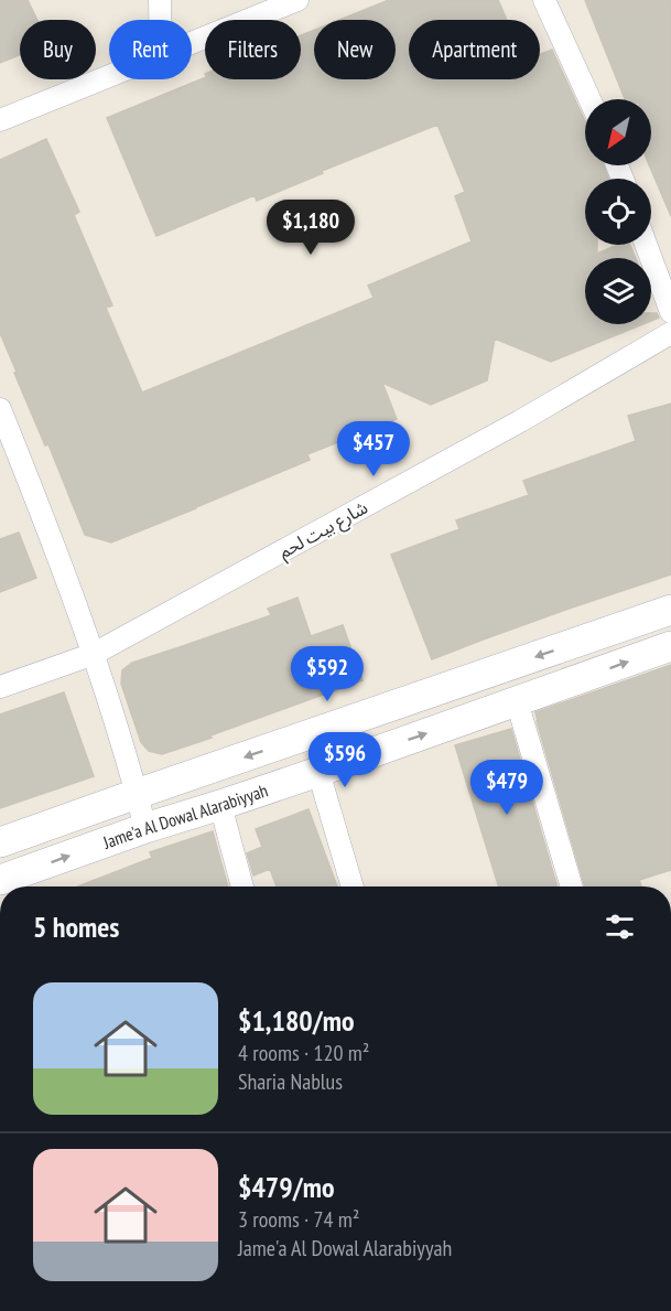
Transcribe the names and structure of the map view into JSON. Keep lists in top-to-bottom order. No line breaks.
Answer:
{"streets":{"main road":["Jame'a Al Dowal Alarabiyyah"],"street":["شارع بيت لحم"]},"north":"bottom left","page":{"chip":["Buy","Rent","Filters","New","Apartment"],"price":["$1,180","$457","$592","$596","$479"],"heading":"5 homes","list":[{"name":"$1,180/mo","note":"4 rooms · 120 m² · Sharia Nablus"},{"name":"$479/mo","note":"3 rooms · 74 m² · Jame'a Al Dowal Alarabiyyah"}]}}
